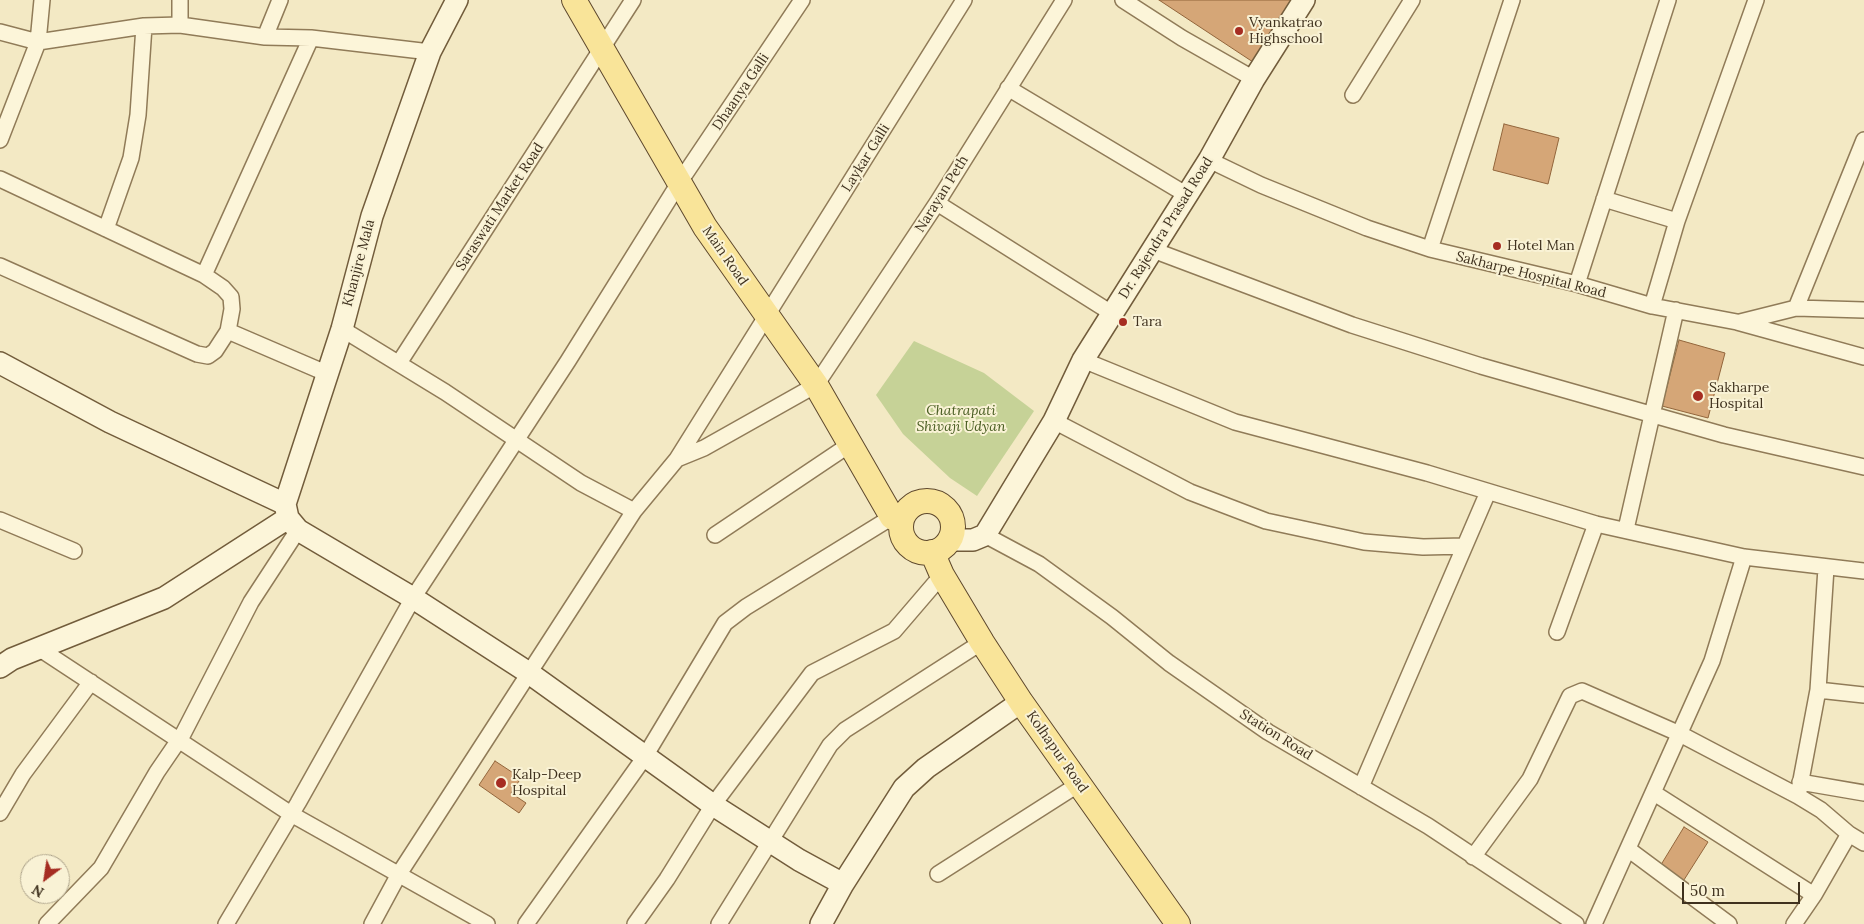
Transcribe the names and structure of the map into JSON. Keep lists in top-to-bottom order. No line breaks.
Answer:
{"streets":{"main road":["Main Road","Kolhapur Road"],"street":["Dhaanya Galli","Laykar Galli","Narayan Peth","Saraswati Market Road","Dr. Rajendra Prasad Road","Khanjire Mala","Sakharpe Hospital Road","Station Road"]},"crossings":[["Dhaanya Galli","Main Road"],["Laykar Galli","Main Road"],["Narayan Peth","Main Road"],["Saraswati Market Road","Main Road"],["Dr. Rajendra Prasad Road","Sakharpe Hospital Road"],["Dr. Rajendra Prasad Road","Station Road"],["Main Road","Kolhapur Road"]],"parks":["Chatrapati Shivaji Udyan"],"places":["Vyankatrao Highschool","Hotel Man","Tara","Sakharpe Hospital","Kalp-Deep Hospital"],"scale_bar":"50 m","north":"bottom left"}
